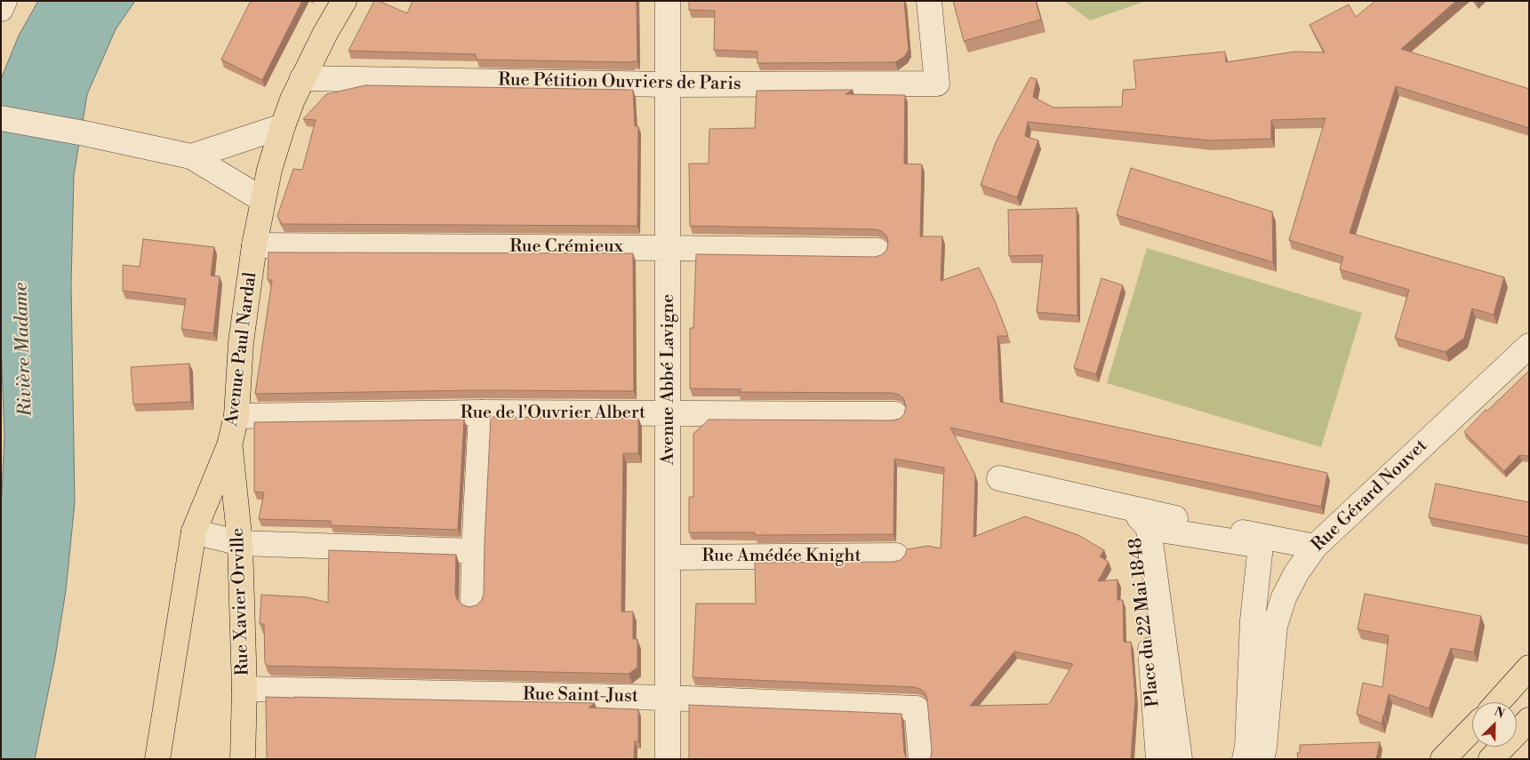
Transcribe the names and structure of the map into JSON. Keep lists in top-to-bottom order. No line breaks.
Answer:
{"streets":{"main road":["Avenue Paul Nardal","Rue Xavier Orville"],"street":["Rue Pétition Ouvriers de Paris","Rue Crémieux","Avenue Abbé Lavigne","Rue de l'Ouvrier Albert","Rue Gérard Nouvet","Rue Amédée Knight","Place du 22 Mai 1848","Rue Saint-Just"]},"crossings":[["Rue Pétition Ouvriers de Paris","Avenue Paul Nardal"],["Rue Pétition Ouvriers de Paris","Avenue Abbé Lavigne"],["Rue Crémieux","Avenue Paul Nardal"],["Rue Crémieux","Avenue Abbé Lavigne"],["Avenue Paul Nardal","Rue de l'Ouvrier Albert"],["Avenue Paul Nardal","Rue Xavier Orville"],["Avenue Abbé Lavigne","Rue de l'Ouvrier Albert"],["Avenue Abbé Lavigne","Rue Amédée Knight"],["Avenue Abbé Lavigne","Rue Saint-Just"],["Rue Gérard Nouvet","Place du 22 Mai 1848"],["Rue Xavier Orville","Rue Saint-Just"]],"water":["Rivière Madame"],"north":"top right"}
